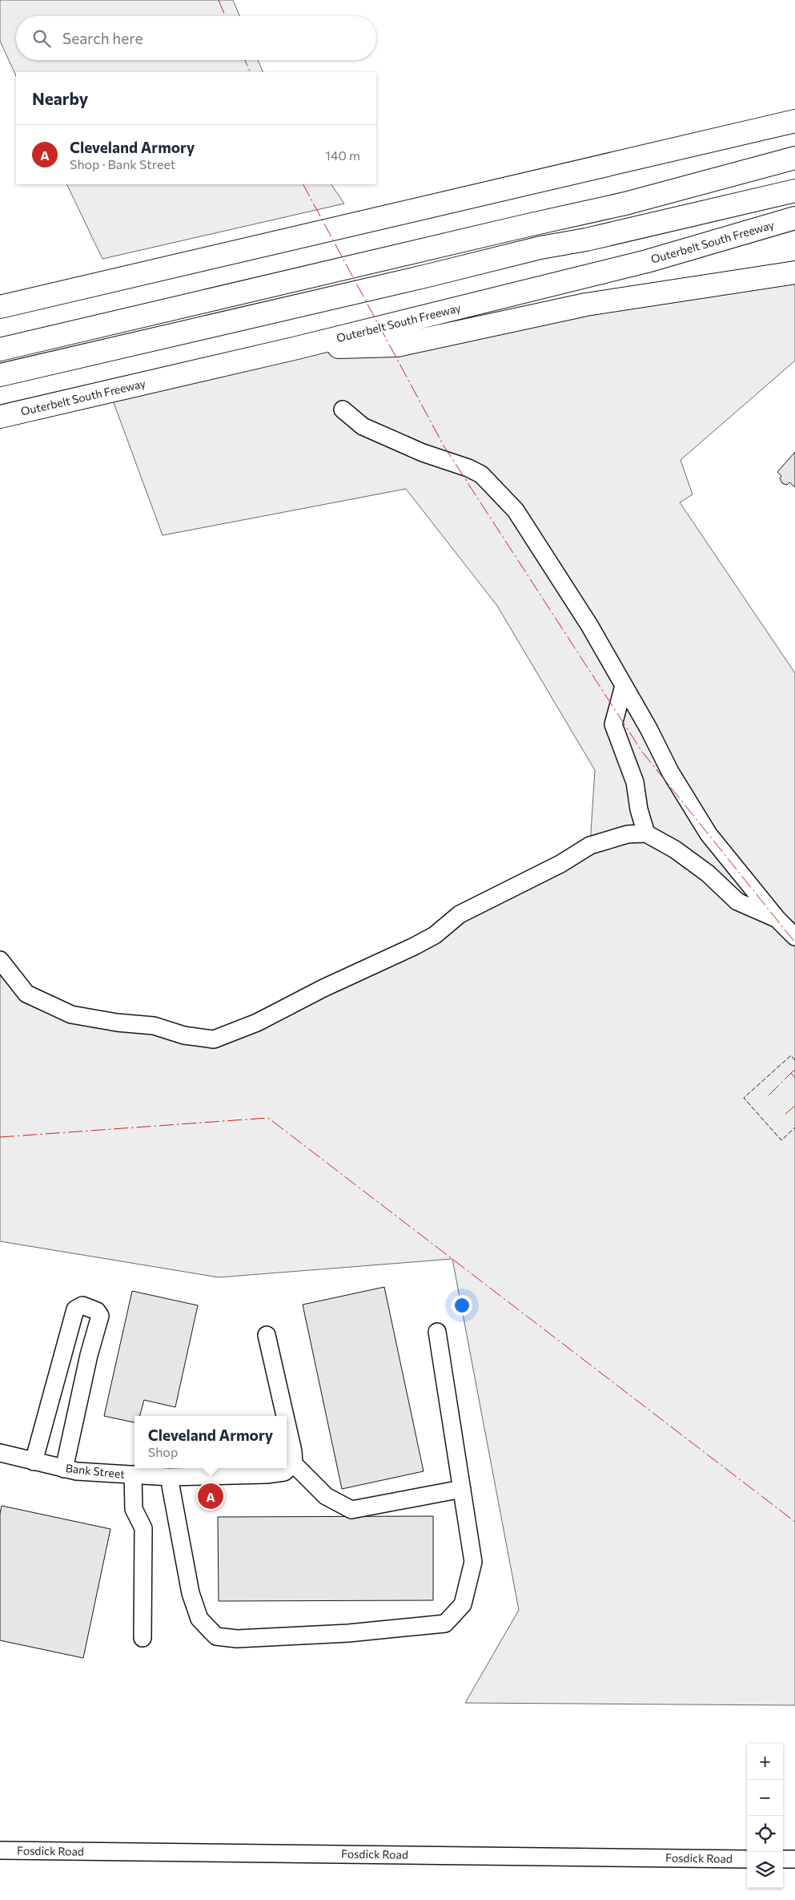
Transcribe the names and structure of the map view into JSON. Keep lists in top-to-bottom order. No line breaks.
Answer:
{"streets":{"highway":["Outerbelt South Freeway"],"street":["Bank Street","Fosdick Road"]},"page":{"search":"Search here","heading":"Nearby","list":[{"mark":"A","name":"Cleveland Armory","note":"Shop · Bank Street","value":"140 m"}],"popup":["Cleveland Armory","Shop"],"pins":"A","map_buttons":["+","−"]}}
